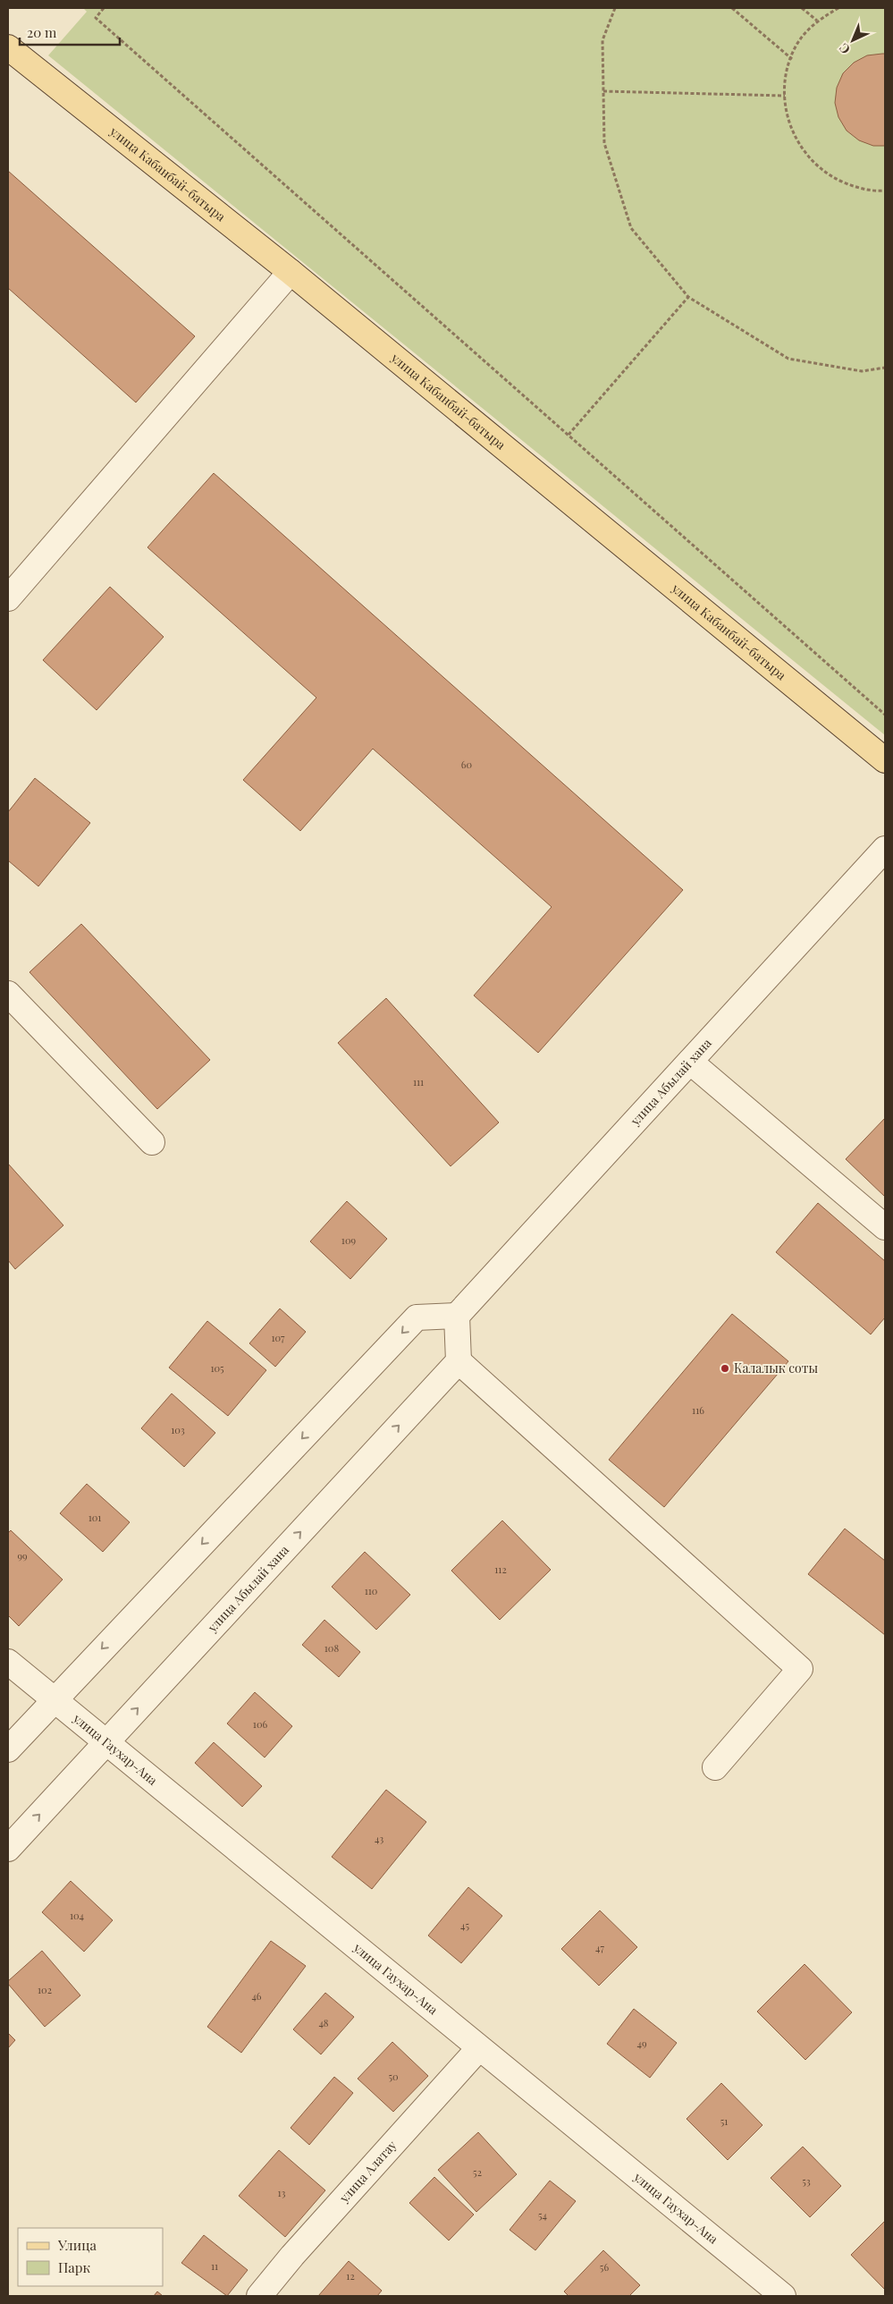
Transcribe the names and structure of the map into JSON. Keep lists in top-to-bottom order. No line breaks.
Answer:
{"streets":{"main road":["улица Кабанбай-батыра"],"street":["улица Абылай хана","улица Гаухар-Ана","улица Алатау"]},"crossings":[["улица Абылай хана","улица Гаухар-Ана"],["улица Гаухар-Ана","улица Алатау"]],"places":["Калалык соты"],"house_numbers":["60","111","109","107","105","116","103","101","99","112","110","108","106","43","104","45","47","102","46","48","49","50","51","52","53","13","54","11","56","12"],"legend":["Улица","Парк"],"scale_bar":"20 m","north":"bottom left"}
